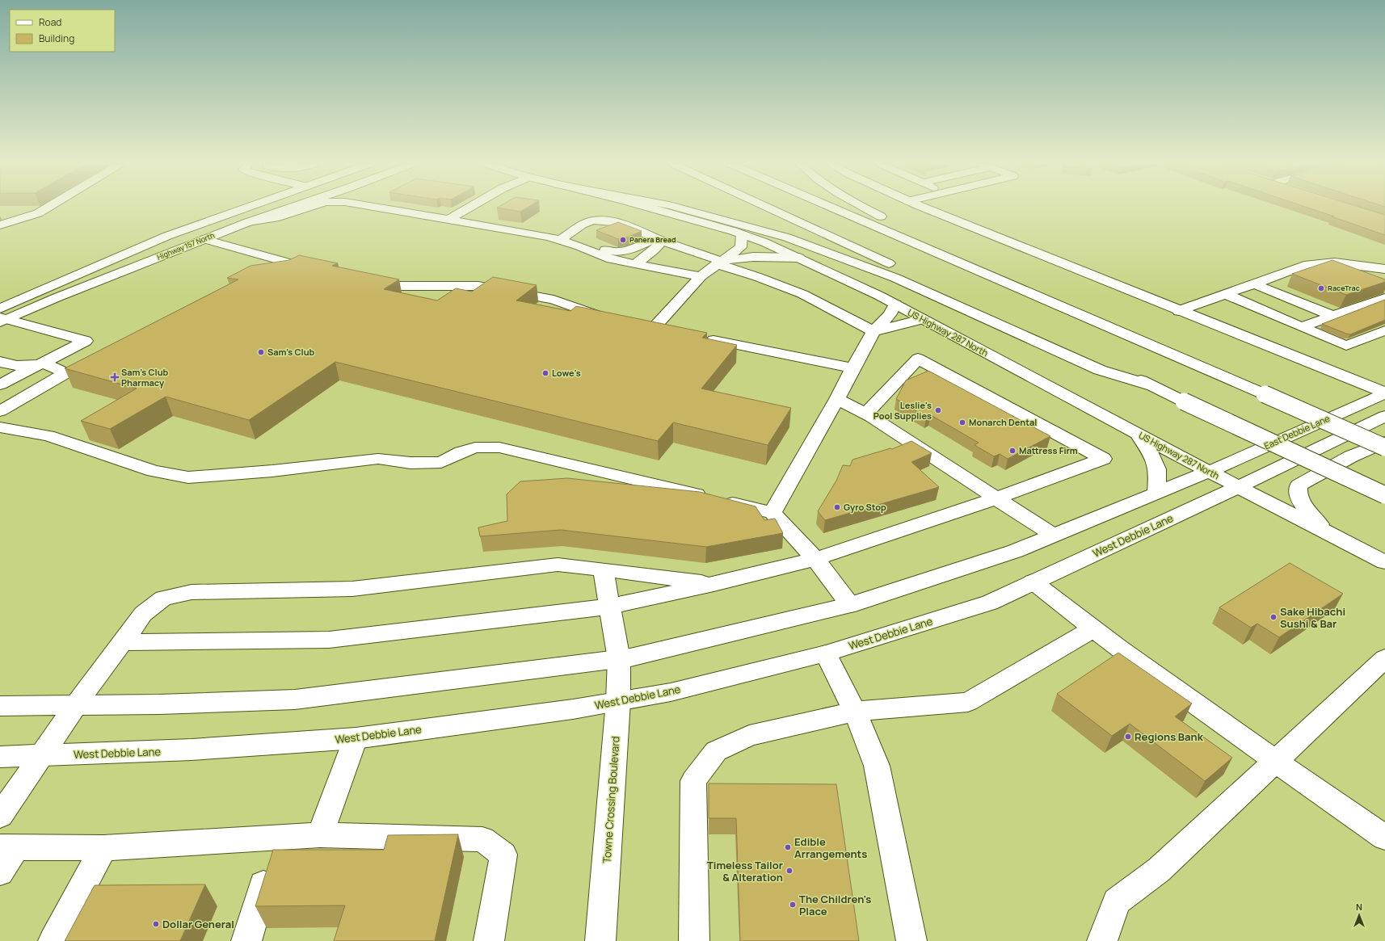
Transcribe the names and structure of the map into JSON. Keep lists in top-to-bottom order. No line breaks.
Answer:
{"streets":{"main road":["Highway 157 North","US Highway 287 North","East Debbie Lane","West Debbie Lane","Towne Crossing Boulevard"]},"crossings":[["US Highway 287 North","East Debbie Lane"],["US Highway 287 North","West Debbie Lane"],["West Debbie Lane","Towne Crossing Boulevard"]],"places":{"other":["Panera Bread","RaceTrac","Sam's Club","Lowe's","Leslie's Pool Supplies","Monarch Dental","Mattress Firm","Gyro Stop","Sake Hibachi Sushi & Bar","Regions Bank","Edible Arrangements","Timeless Tailor & Alteration","The Children's Place","Dollar General"],"health":["Sam's Club Pharmacy"]},"legend":["Road","Building"],"north":"top"}
